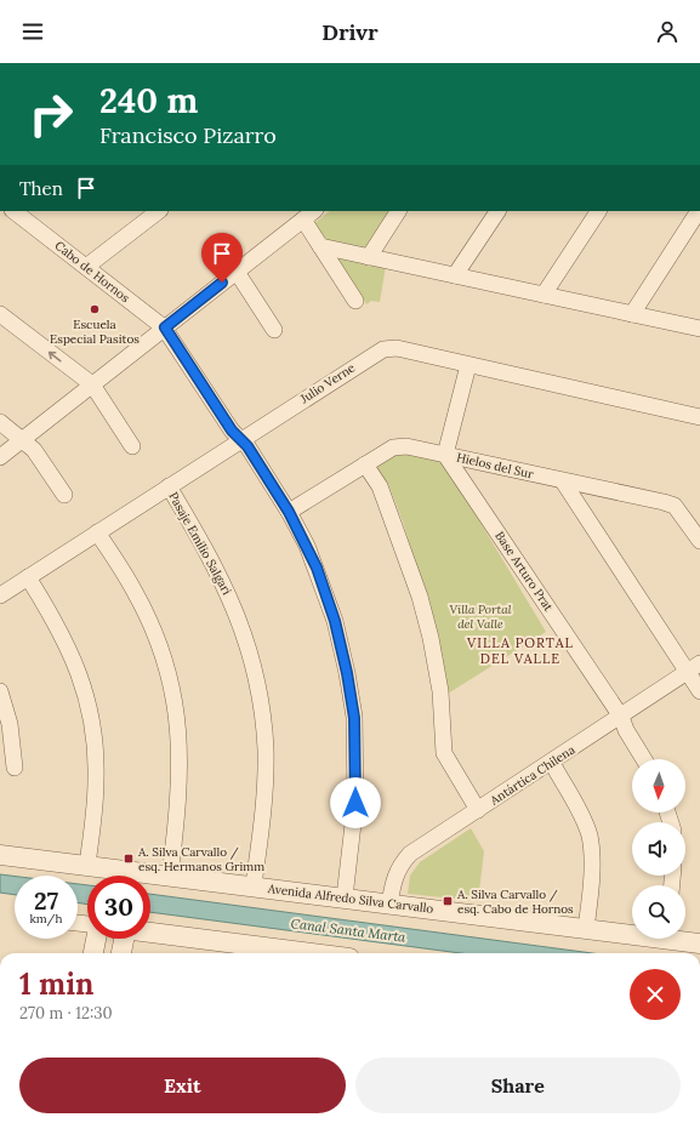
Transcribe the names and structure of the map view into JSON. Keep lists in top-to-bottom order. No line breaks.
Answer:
{"streets":{"street":["Cabo de Hornos","Julio Verne","Hielos del Sur","Pasaje Emilio Salgari","Base Arturo Prat","Antártica Chilena","Avenida Alfredo Silva Carvallo"]},"crossings":[["Cabo de Hornos","Julio Verne"],["Cabo de Hornos","Hielos del Sur"],["Cabo de Hornos","Avenida Alfredo Silva Carvallo"],["Julio Verne","Pasaje Emilio Salgari"],["Hielos del Sur","Base Arturo Prat"],["Pasaje Emilio Salgari","Avenida Alfredo Silva Carvallo"],["Base Arturo Prat","Antártica Chilena"],["Antártica Chilena","Avenida Alfredo Silva Carvallo"]],"districts":["VILLA PORTAL DEL VALLE"],"water":["Canal Santa Marta"],"parks":["Villa Portal del Valle"],"places":{"other":["Escuela Especial Pasitos"],"transit":["A. Silva Carvallo / esq. Hermanos Grimm","A. Silva Carvallo / esq. Cabo de Hornos"]},"north":"bottom","page":{"header":"Drivr","turn":["240 m","Francisco Pizarro"],"then":"Then","speed":"27 km/h","limit":"30","heading":["1 min","270 m · 12:30"],"buttons":["Exit","Share"]}}
